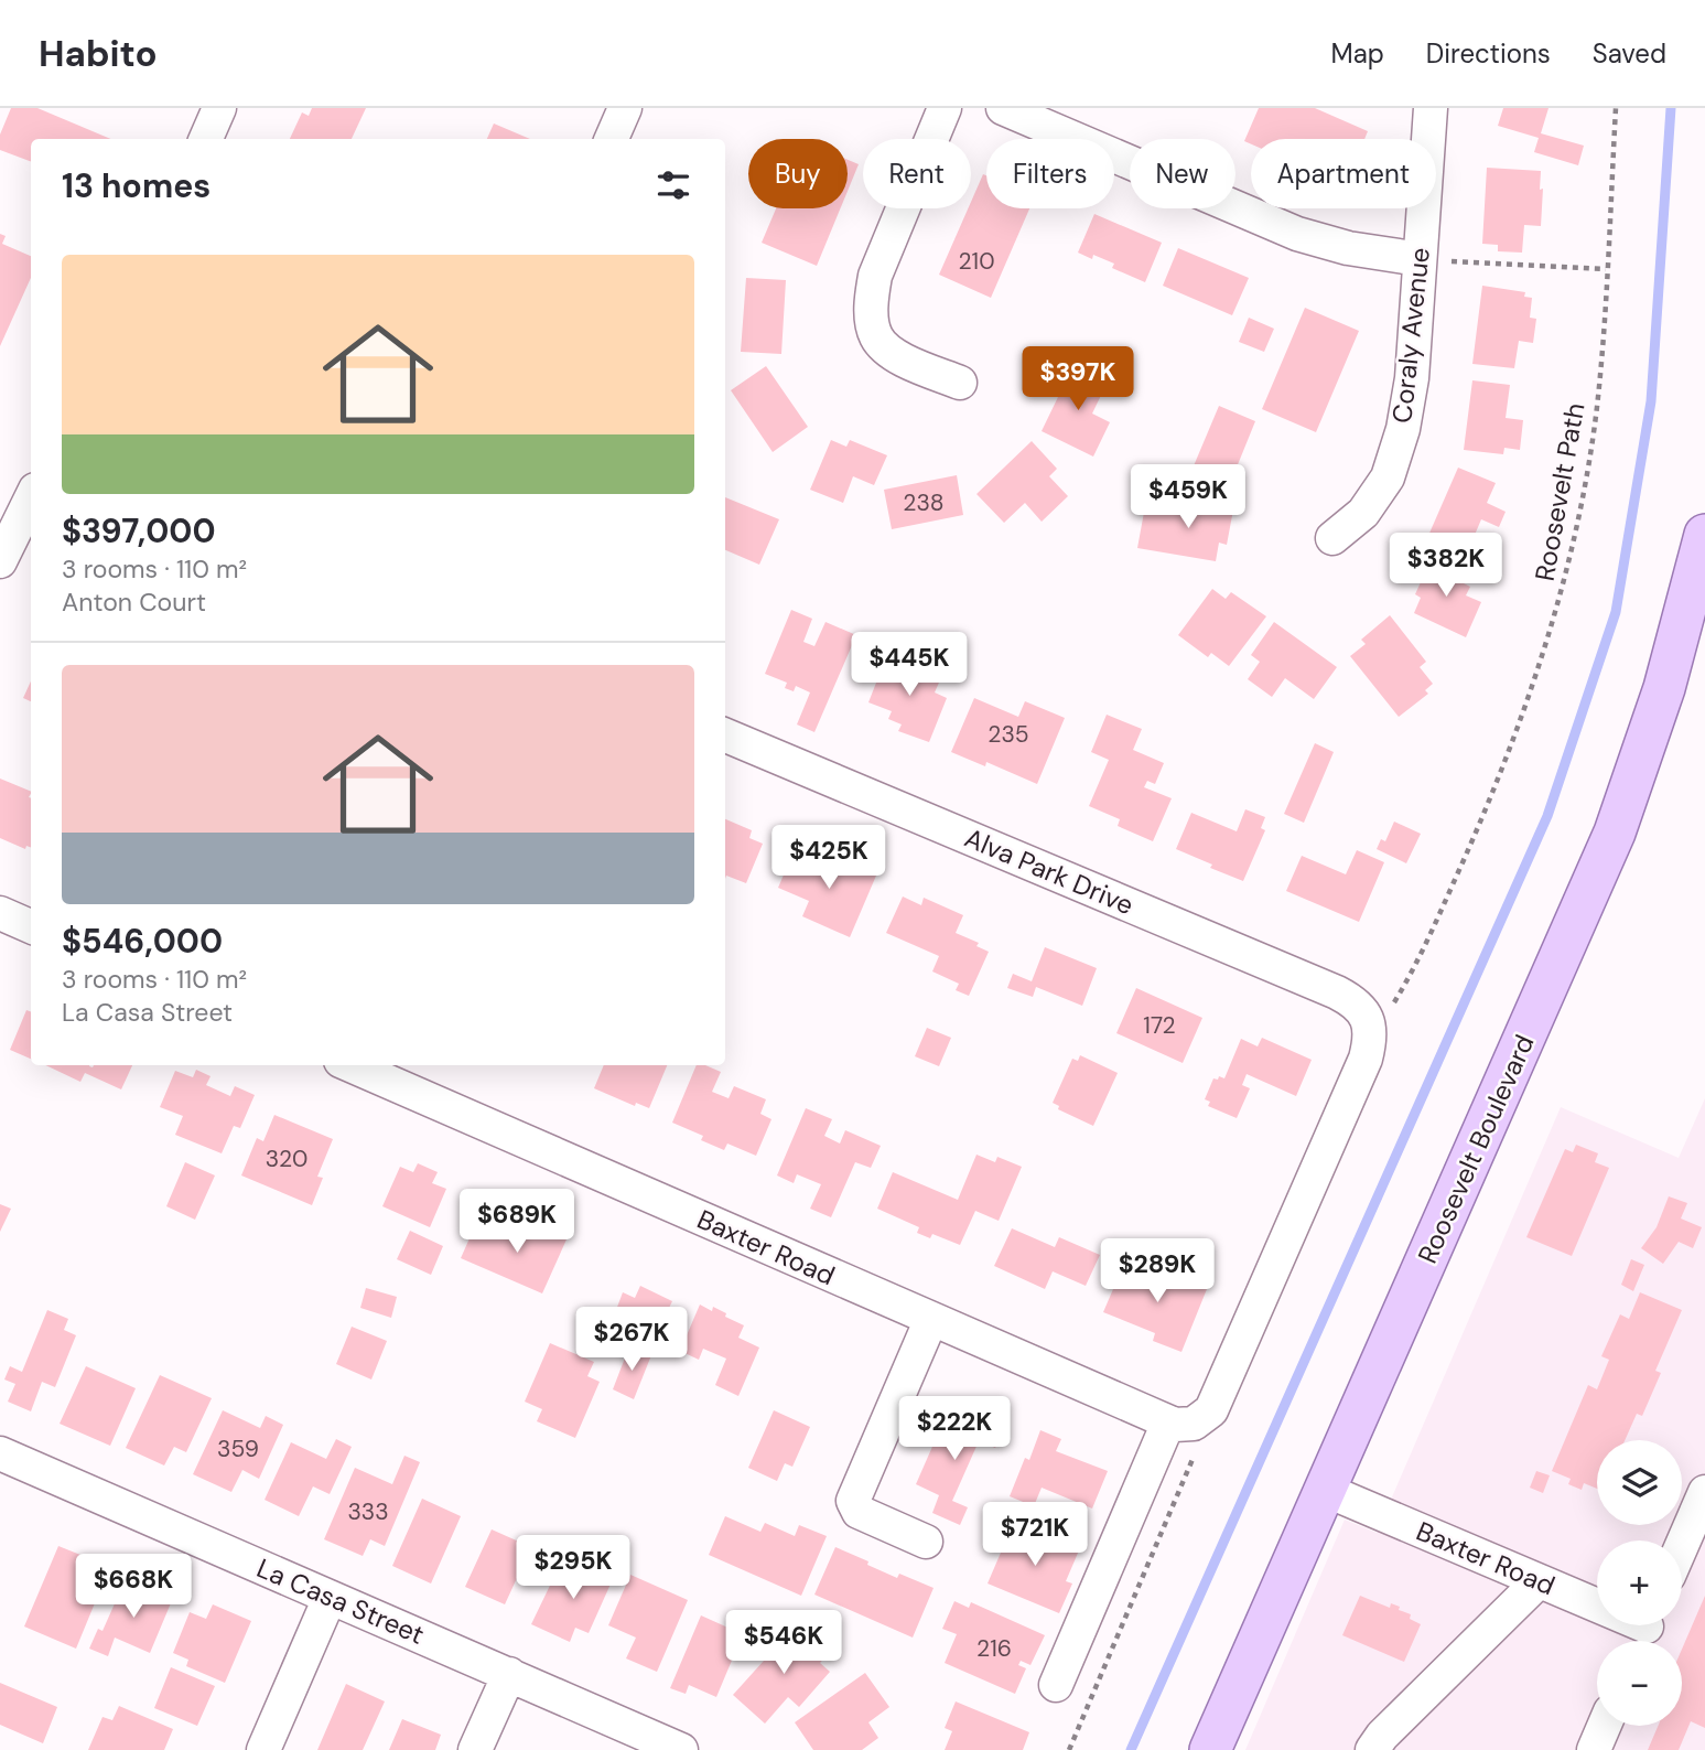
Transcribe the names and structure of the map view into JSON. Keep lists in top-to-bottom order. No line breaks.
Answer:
{"streets":{"main road":["Roosevelt Boulevard"],"street":["Coraly Avenue","Alva Park Drive","Baxter Road","La Casa Street"],"path":["Roosevelt Path"]},"crossings":[["Roosevelt Path","Alva Park Drive"],["Roosevelt Boulevard","Baxter Road"]],"house_numbers":["210","238","235","172","320","359","333","216"],"page":{"header":"Habito","nav":["Map","Directions","Saved"],"chip":["Buy","Rent","Filters","New","Apartment"],"heading":"13 homes","list":[{"name":"$397,000","note":"3 rooms · 110 m² · Anton Court"},{"name":"$546,000","note":"3 rooms · 110 m² · La Casa Street"}],"price":["$397K","$459K","$382K","$445K","$425K","$689K","$289K","$267K","$222K","$721K","$295K","$668K","$546K"],"map_buttons":["+","−"]}}
